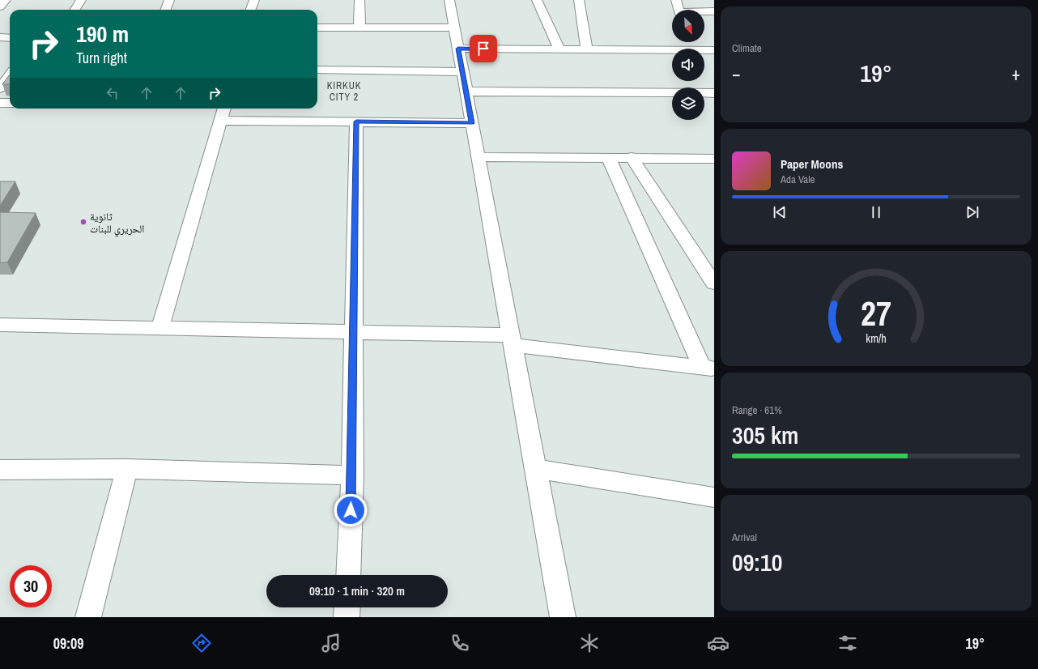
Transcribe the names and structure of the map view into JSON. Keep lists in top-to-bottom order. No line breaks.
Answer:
{"districts":["KIRKUK CITY 2"],"places":["ثانوية الحريري للبنات"],"north":"bottom right","page":{"tile":["Climate",["Range · 61%","305 km"],["Arrival","09:10"]],"turn":["190 m","Turn right"],"heat":["−","19°","+"],"song":["Paper Moons","Ada Vale"],"limit":"30","trip":"09:10 · 1 min · 320 m","tabs":["09:09","19°"],"gauge":["27","km/h"]}}
